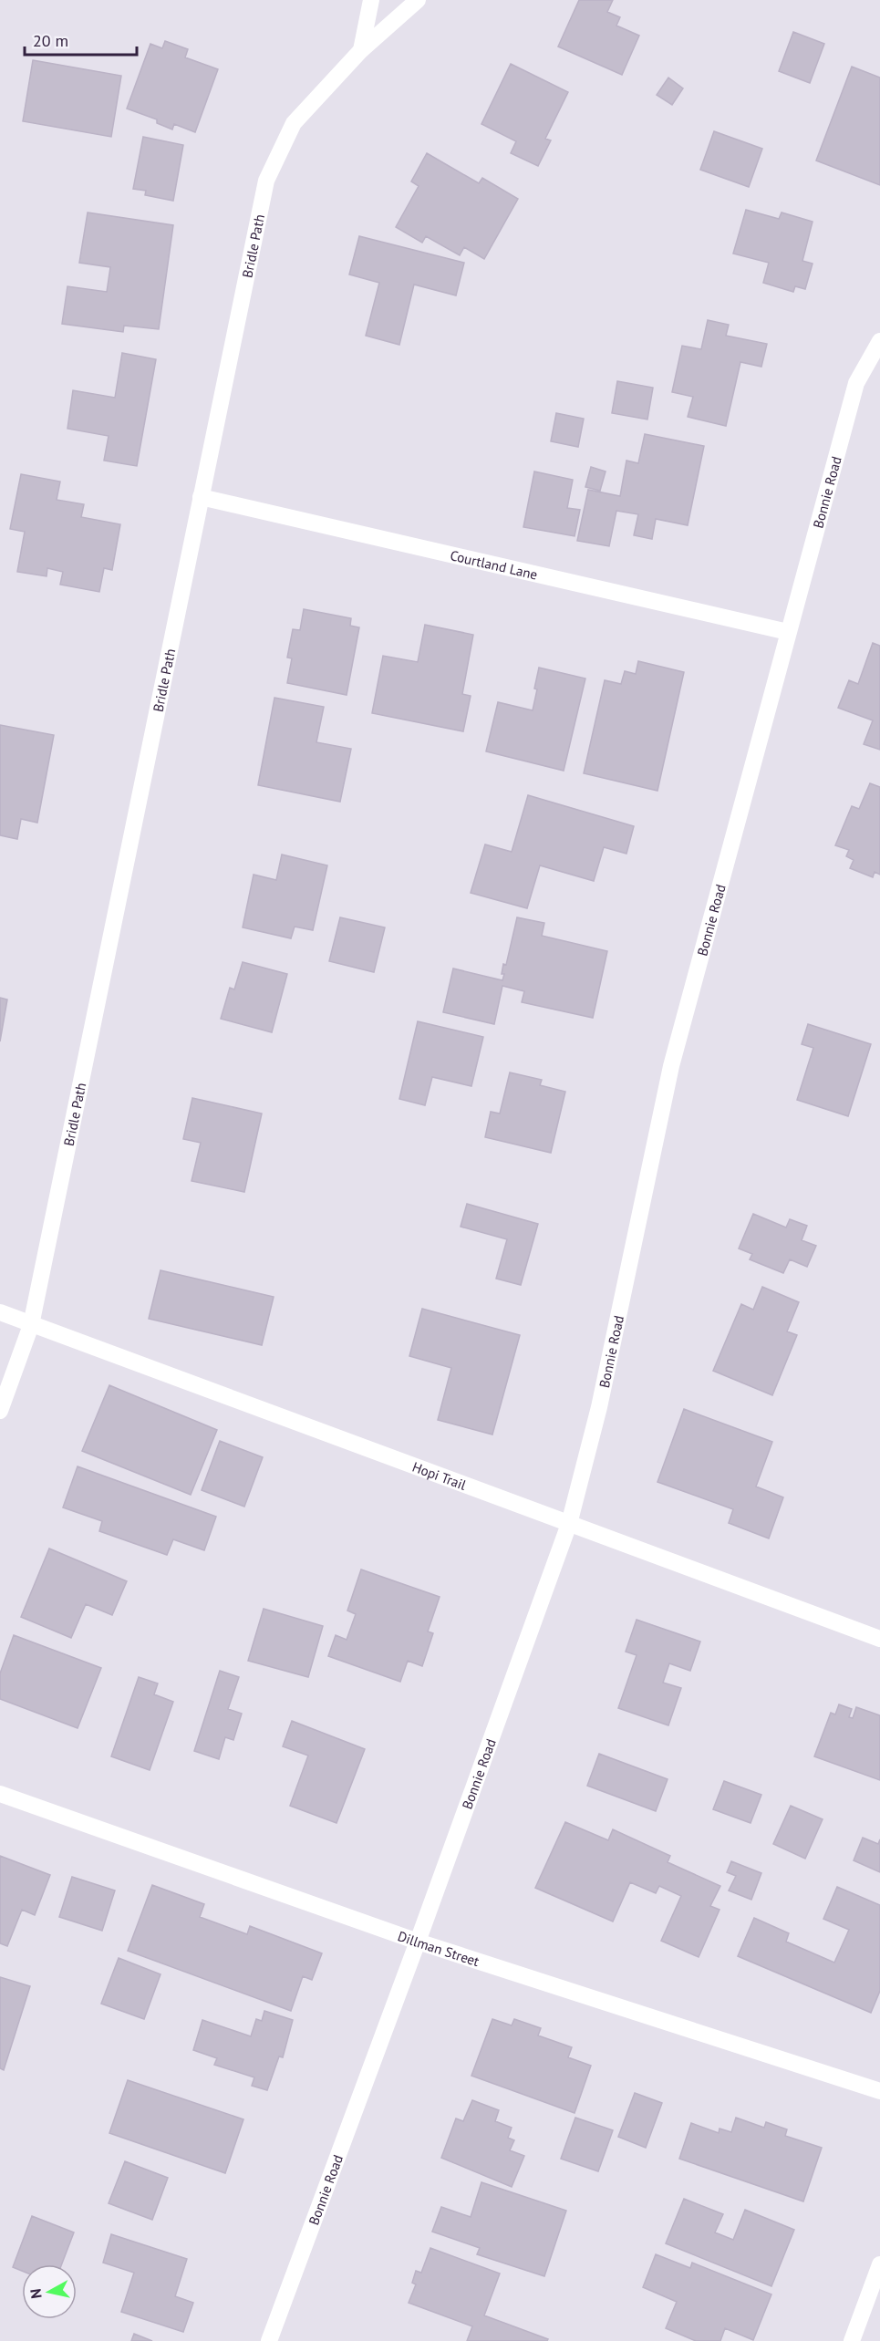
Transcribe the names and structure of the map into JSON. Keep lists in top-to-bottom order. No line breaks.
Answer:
{"streets":{"street":["Bridle Path","Bonnie Road","Courtland Lane","Hopi Trail","Dillman Street"]},"crossings":[["Bridle Path","Courtland Lane"],["Bridle Path","Hopi Trail"],["Bonnie Road","Courtland Lane"],["Bonnie Road","Hopi Trail"],["Bonnie Road","Dillman Street"]],"scale_bar":"20 m","north":"left"}
